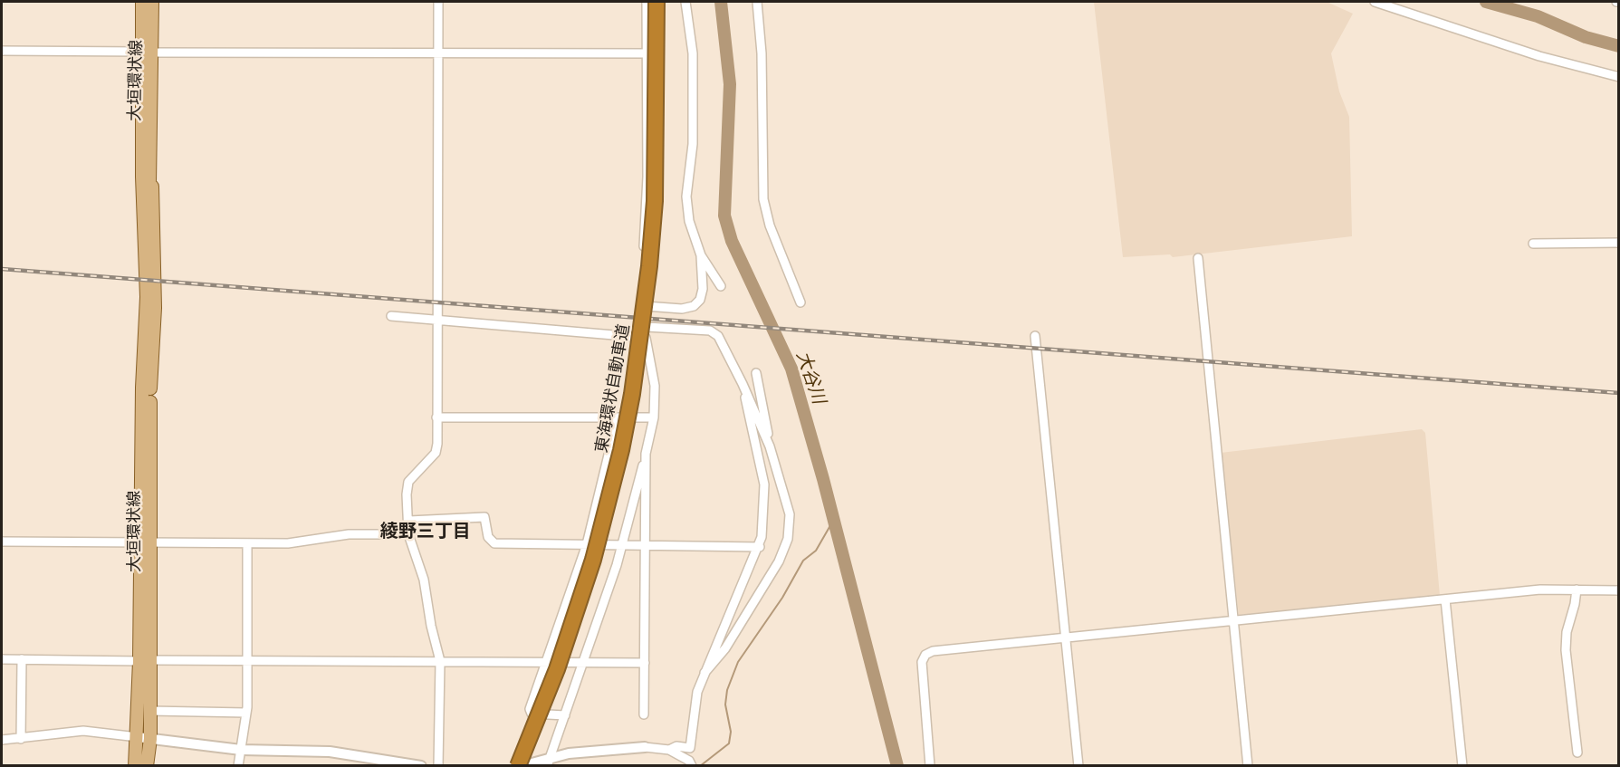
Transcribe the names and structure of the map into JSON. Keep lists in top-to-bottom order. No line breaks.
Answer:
{"streets":{"highway":["東海環状自動車道"],"main road":["大垣環状線"]},"districts":["綾野三丁目"],"water":["大谷川"]}
